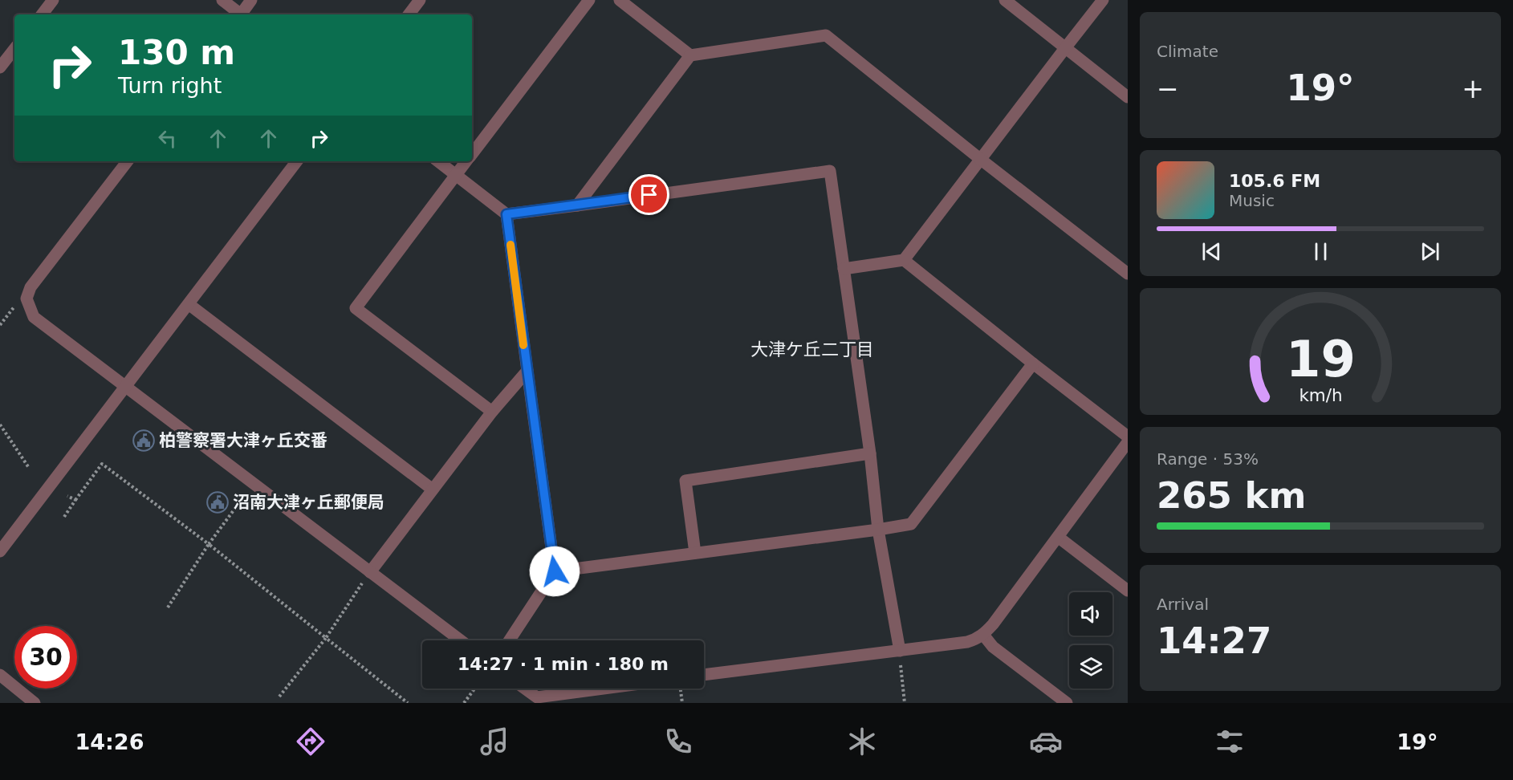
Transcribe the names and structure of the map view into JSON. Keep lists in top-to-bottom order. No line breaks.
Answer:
{"districts":["大津ケ丘二丁目"],"places":{"public building":["柏警察署大津ヶ丘交番","沼南大津ヶ丘郵便局"]},"page":{"tile":["Climate",["Range · 53%","265 km"],["Arrival","14:27"]],"turn":["130 m","Turn right"],"heat":["−","19°","+"],"song":["105.6 FM","Music"],"limit":"30","trip":"14:27 · 1 min · 180 m","tabs":["14:26","19°"],"gauge":["19","km/h"]}}
